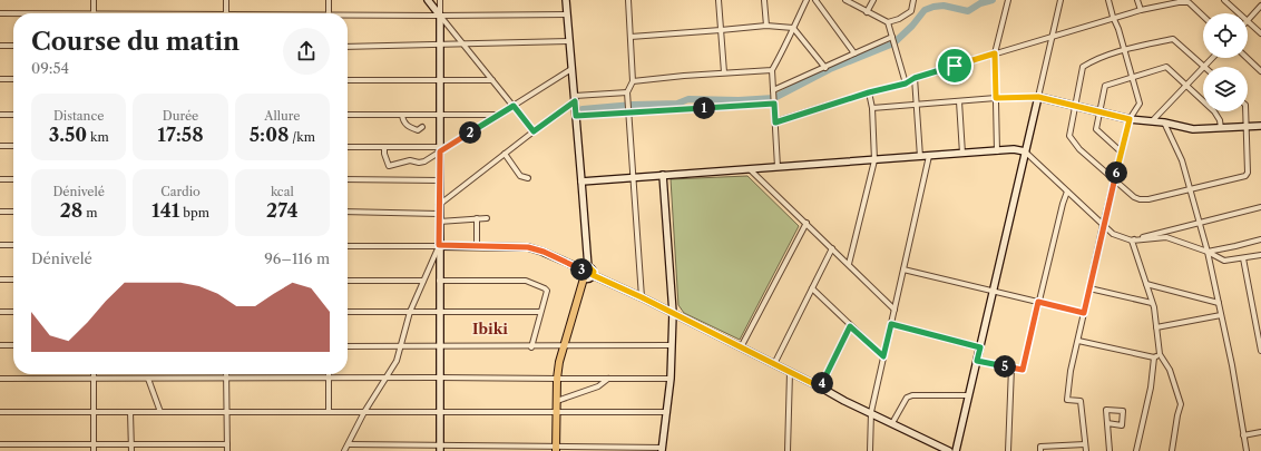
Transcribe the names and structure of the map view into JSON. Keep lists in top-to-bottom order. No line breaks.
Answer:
{"districts":["Ibiki"],"page":{"heading":["Course du matin","09:54"],"stats":[["Distance","3.50 km"],["Durée","17:58"],["Allure","5:08 /km"],["Dénivelé","28 m"],["Cardio","141 bpm"],["kcal","274"]],"pins":["1","2","6","3","5","4"],"chart":["Dénivelé","96–116 m"]}}
